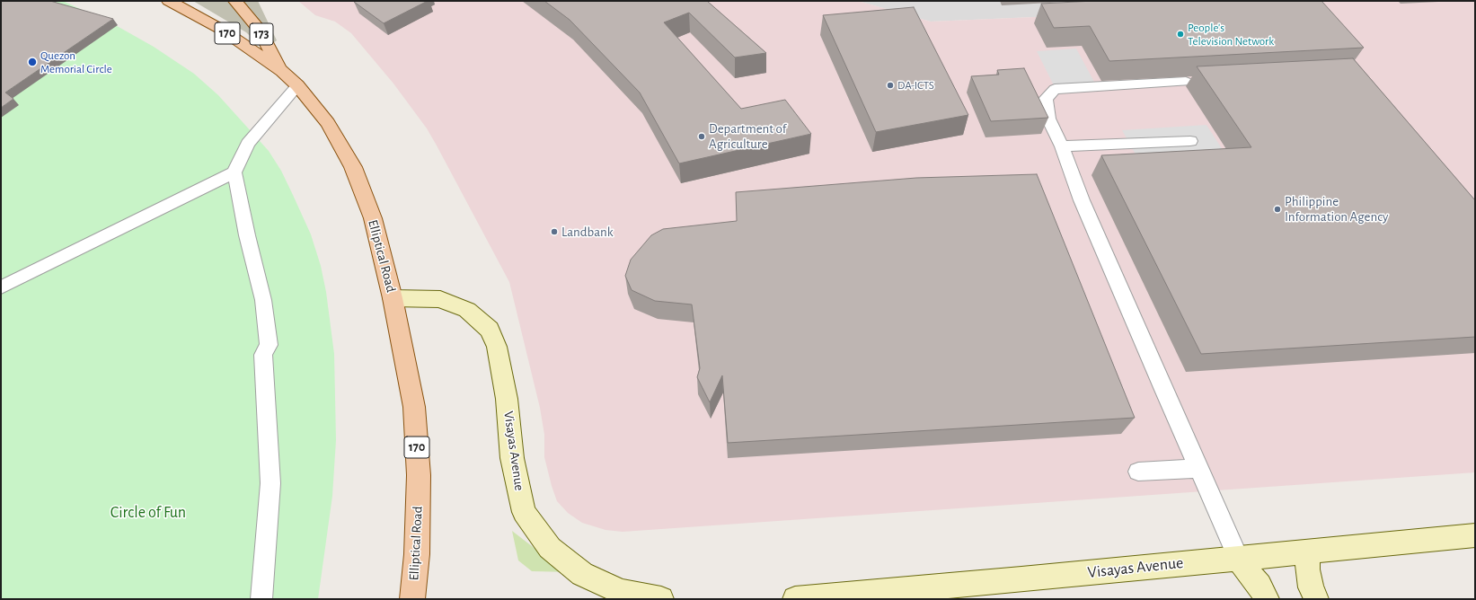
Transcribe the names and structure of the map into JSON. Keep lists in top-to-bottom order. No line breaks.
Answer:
{"streets":{"main road":["170","173","Elliptical Road","Visayas Avenue"]},"crossings":[["173","Elliptical Road"],["Elliptical Road","Visayas Avenue"]],"parks":["Circle of Fun"],"places":["People's Television Network","Quezon Memorial Circle","DA-ICTS","Department of Agriculture","Philippine Information Agency","Landbank"]}
